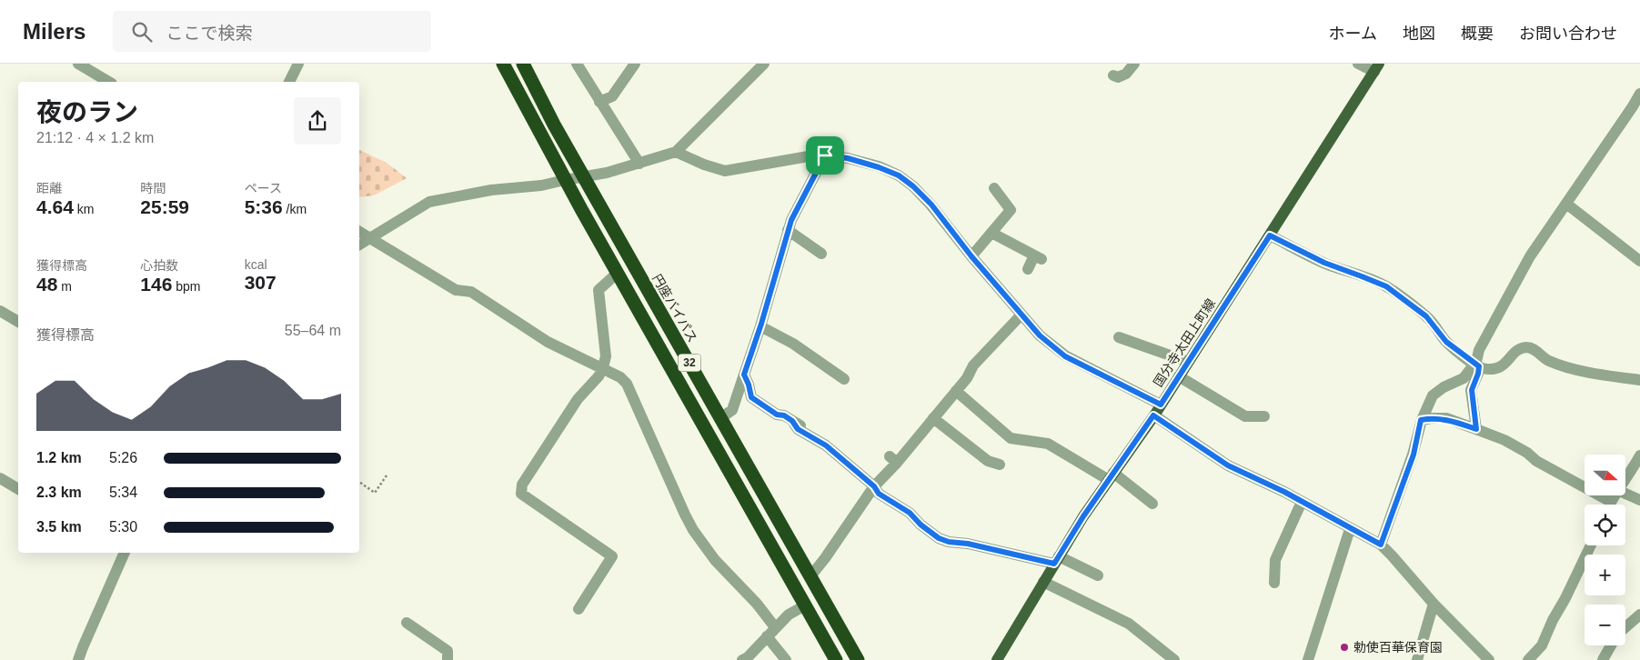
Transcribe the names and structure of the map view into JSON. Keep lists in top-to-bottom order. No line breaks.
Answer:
{"streets":{"highway":["円座バイパス","32"],"main road":["国分寺太田上町線"]},"places":["勅使百華保育園"],"north":"right","page":{"header":"Milers","search":"ここで検索","nav":["ホーム","地図","概要","お問い合わせ"],"heading":["夜のラン","21:12 · 4 × 1.2 km"],"stats":[["距離","4.64 km"],["時間","25:59"],["ペース","5:36 /km"],["獲得標高","48 m"],["心拍数","146 bpm"],["kcal","307"]],"chart":["獲得標高","55–64 m"],"list":[{"name":"1.2 km","note":"5:26"},{"name":"2.3 km","note":"5:34"},{"name":"3.5 km","note":"5:30"}],"map_buttons":["+","−"]}}
